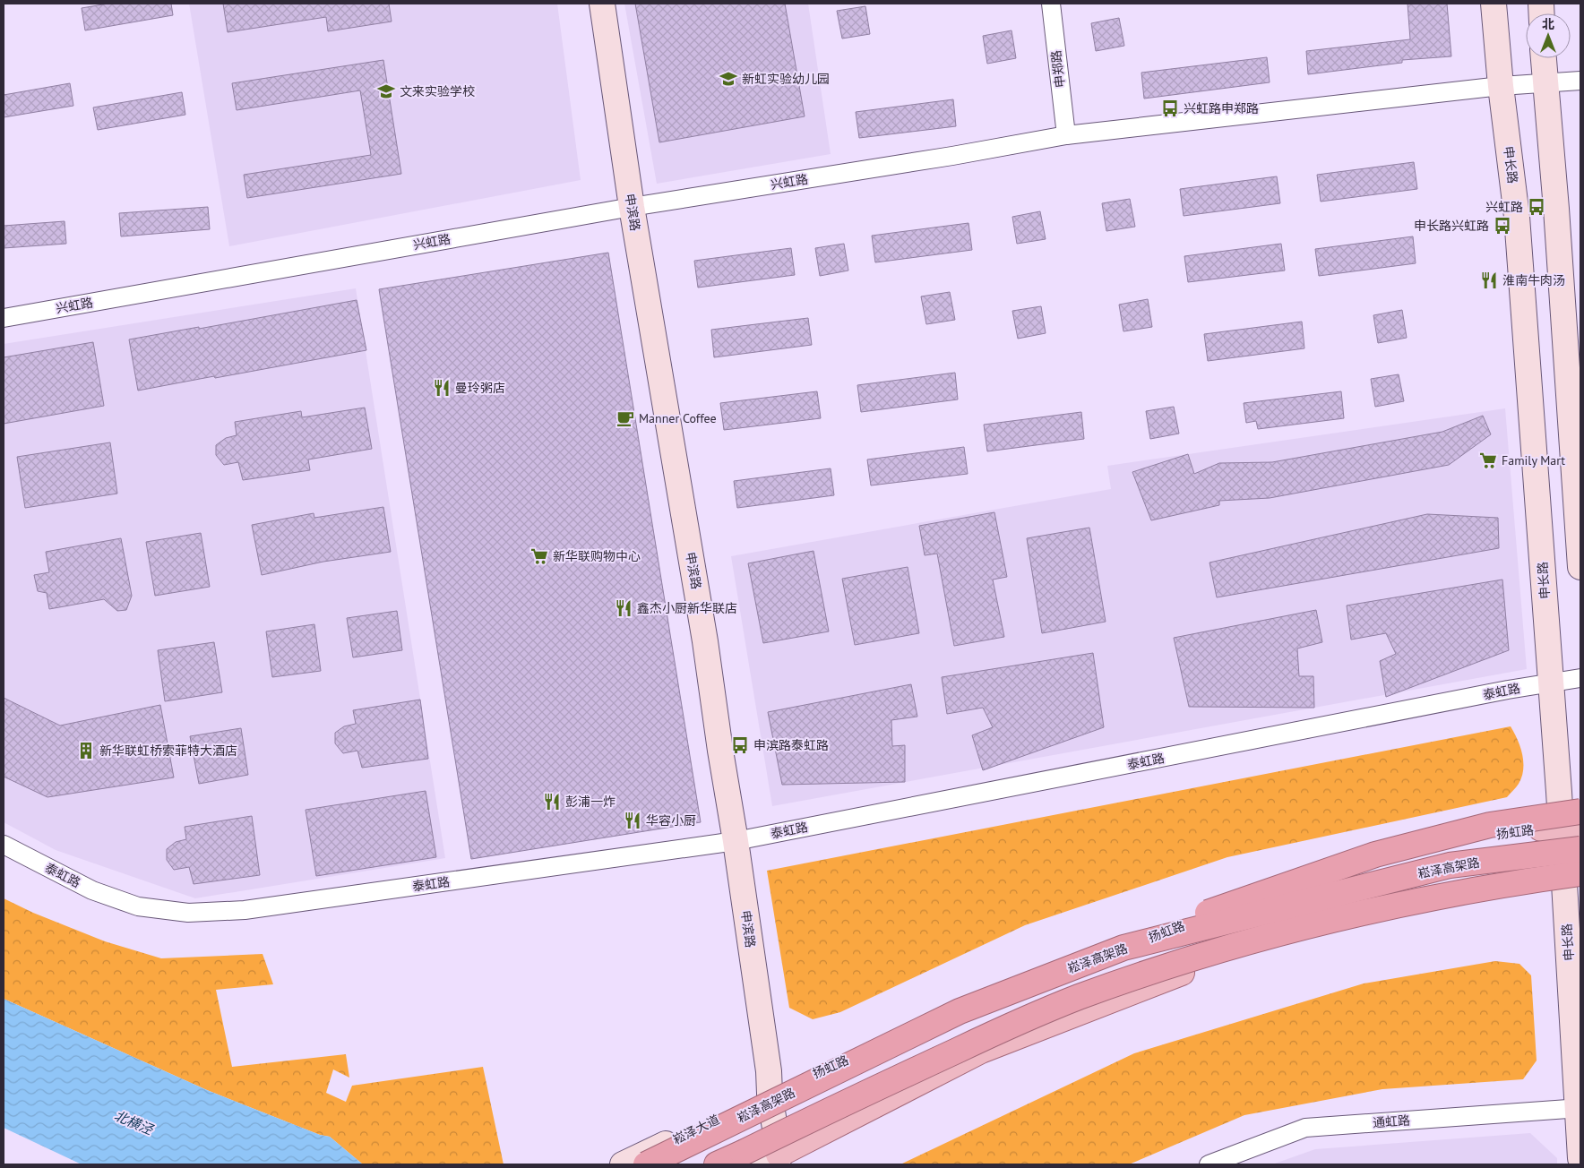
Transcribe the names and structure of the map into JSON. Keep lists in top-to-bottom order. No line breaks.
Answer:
{"streets":{"highway":["崧泽高架路"],"main road":["申长路","申滨路","扬虹路","崧泽大道"],"street":["申郑路","兴虹路","泰虹路","通虹路"]},"crossings":[["申郑路","兴虹路"],["申长路","兴虹路"],["申长路","泰虹路"],["申长路","扬虹路"],["申长路","崧泽高架路"],["申长路","通虹路"],["兴虹路","申滨路"],["申滨路","泰虹路"],["申滨路","扬虹路"],["申滨路","崧泽大道"],["扬虹路","崧泽大道"]],"water":["北横泾"],"places":{"school or university":["新虹实验幼儿园","文来实验学校"],"bus stop":["兴虹路申郑路","兴虹路","申长路兴虹路","申滨路泰虹路"],"restaurant":["淮南牛肉汤","曼玲粥店","鑫杰小厨新华联店","彭浦一炸","华容小厨"],"cafe":["Manner Coffee"],"supermarket":["Family Mart","新华联购物中心"],"building":["新华联虹桥索菲特大酒店"]},"north":"top"}
